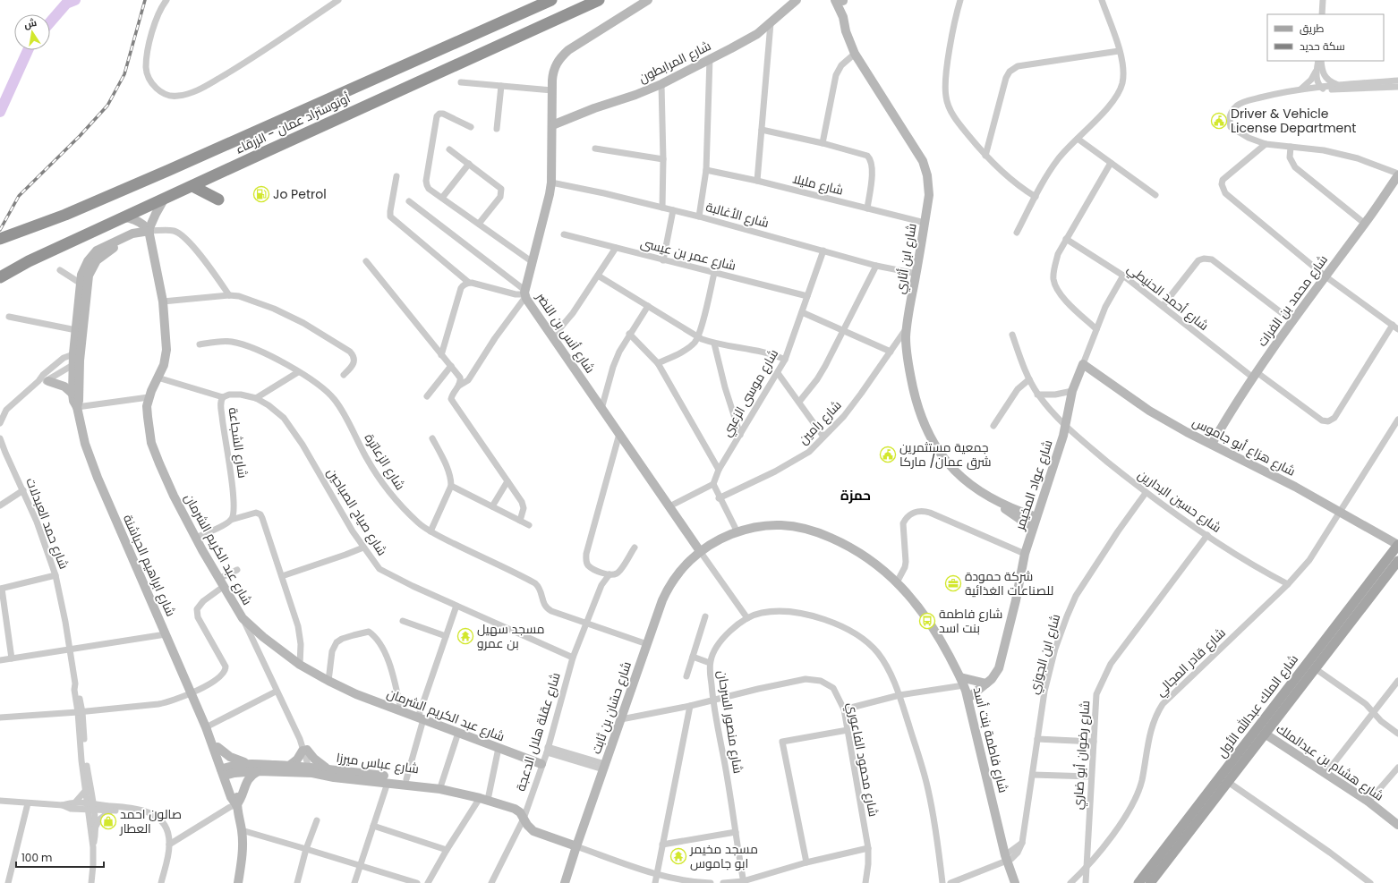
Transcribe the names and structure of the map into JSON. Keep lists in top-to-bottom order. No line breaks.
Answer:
{"streets":{"highway":["أوتوستراد عمان - الزرقاء"],"main road":["شارع الملك عبدالله الأول"],"street":["شارع المرابطون","شارع مليلا","شارع الأغالبة","شارع عمر بن عيسى","شارع ابن أثاري","شارع أحمد الحنيطي","شارع محمد بن الفرات","شارع أنس بن النضر","شارع موسى الزعبي","شارع رامين","شارع الشجاعة","شارع هزاع أبو جاموس","شارع الزعاترة","شارع عواد المخيمر","شارع حسين البدارين","شارع صياح الصباحين","شارع حمد العبدلات","شارع عبد الكريم الشرمان","شارع ابراهيم الحباشنة","شارع ابن الجوزي","شارع قادر المجالي","شارع حسّان بن ثابت","شارع منصور السرحان","شارع عقلة هلال الدعجة","شارع فاطمة بنت أسد","شارع رضوان أبو ضاري","شارع محمود الفاعوري","شارع هشام بن عبدالملك","شارع عباس ميرزا"]},"crossings":[["شارع المرابطون","شارع أنس بن النضر"],["شارع مليلا","شارع ابن أثاري"],["شارع الأغالبة","شارع ابن أثاري"],["شارع الأغالبة","شارع أنس بن النضر"],["شارع الأغالبة","شارع موسى الزعبي"],["شارع عمر بن عيسى","شارع موسى الزعبي"],["شارع ابن أثاري","شارع رامين"],["شارع ابن أثاري","شارع عواد المخيمر"],["شارع أحمد الحنيطي","شارع محمد بن الفرات"],["شارع أحمد الحنيطي","شارع عواد المخيمر"],["شارع محمد بن الفرات","شارع هزاع أبو جاموس"],["شارع أنس بن النضر","شارع حسّان بن ثابت"],["شارع أنس بن النضر","شارع منصور السرحان"],["شارع أنس بن النضر","شارع فاطمة بنت أسد"],["شارع الشجاعة","شارع صياح الصباحين"],["شارع الشجاعة","شارع عبد الكريم الشرمان"],["شارع هزاع أبو جاموس","شارع عواد المخيمر"],["شارع هزاع أبو جاموس","شارع قادر المجالي"],["شارع هزاع أبو جاموس","شارع الملك عبدالله الأول"],["شارع الزعاترة","شارع حسّان بن ثابت"],["شارع الزعاترة","شارع عقلة هلال الدعجة"],["شارع عواد المخيمر","شارع حسين البدارين"],["شارع عواد المخيمر","شارع فاطمة بنت أسد"],["شارع حسين البدارين","شارع ابن الجوزي"],["شارع حسين البدارين","شارع قادر المجالي"],["شارع حسين البدارين","شارع رضوان أبو ضاري"],["شارع صياح الصباحين","شارع عقلة هلال الدعجة"],["شارع عبد الكريم الشرمان","شارع ابراهيم الحباشنة"],["شارع عبد الكريم الشرمان","شارع عقلة هلال الدعجة"],["شارع ابراهيم الحباشنة","شارع عباس ميرزا"],["شارع ابن الجوزي","شارع فاطمة بنت أسد"],["شارع قادر المجالي","شارع رضوان أبو ضاري"],["شارع الملك عبدالله الأول","شارع هشام بن عبدالملك"],["شارع حسّان بن ثابت","شارع فاطمة بنت أسد"],["شارع حسّان بن ثابت","شارع محمود الفاعوري"],["شارع حسّان بن ثابت","شارع عباس ميرزا"],["شارع منصور السرحان","شارع محمود الفاعوري"],["شارع عقلة هلال الدعجة","شارع عباس ميرزا"]],"districts":["حمزة"],"places":{"public building":["Driver & Vehicle License Department","جمعية مستثمرين شرق عمان/ ماركا"],"fuel station":["Jo Petrol"],"office":["شركة حمودة للصناعات الغذائية"],"bus stop":["شارع فاطمة بنت اسد"],"temple":["مسجد سهيل بن عمرو","مسجد مخيمر ابو جاموس"],"shop":["صالون احمد العطار"]},"legend":["طريق","سكة حديد"],"scale_bar":"100 m","north":"top"}
